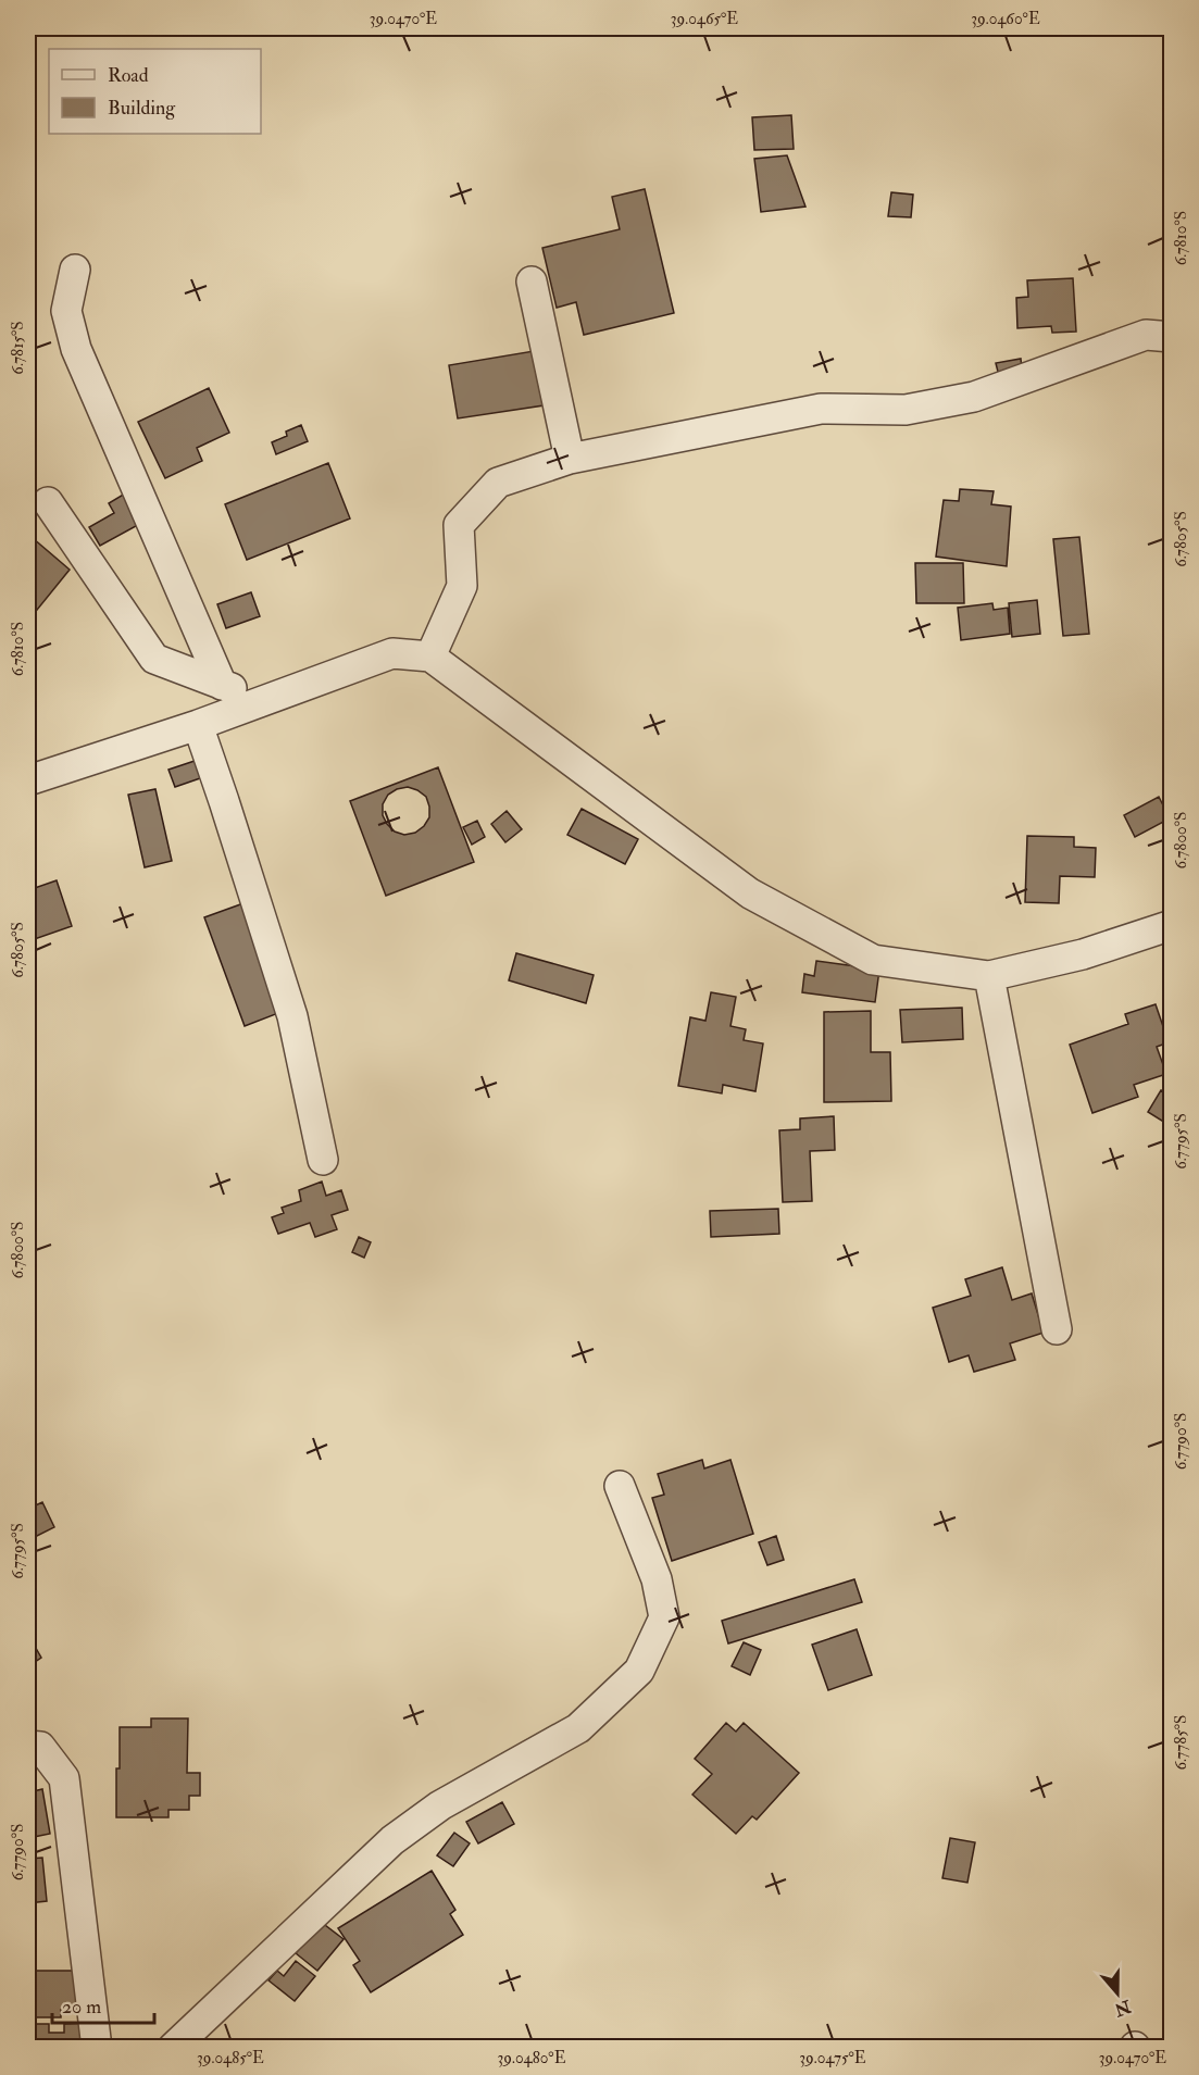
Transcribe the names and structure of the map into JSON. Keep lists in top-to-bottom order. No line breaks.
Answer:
{"legend":["Road","Building"],"scale_bar":"20 m","north":"bottom","coordinates":["39.0470°E","39.0465°E","39.0460°E","6.7810°S","6.7815°S","6.7805°S","6.7800°S","6.7795°S","6.7790°S","6.7785°S","39.0485°E","39.0480°E","39.0475°E"]}
